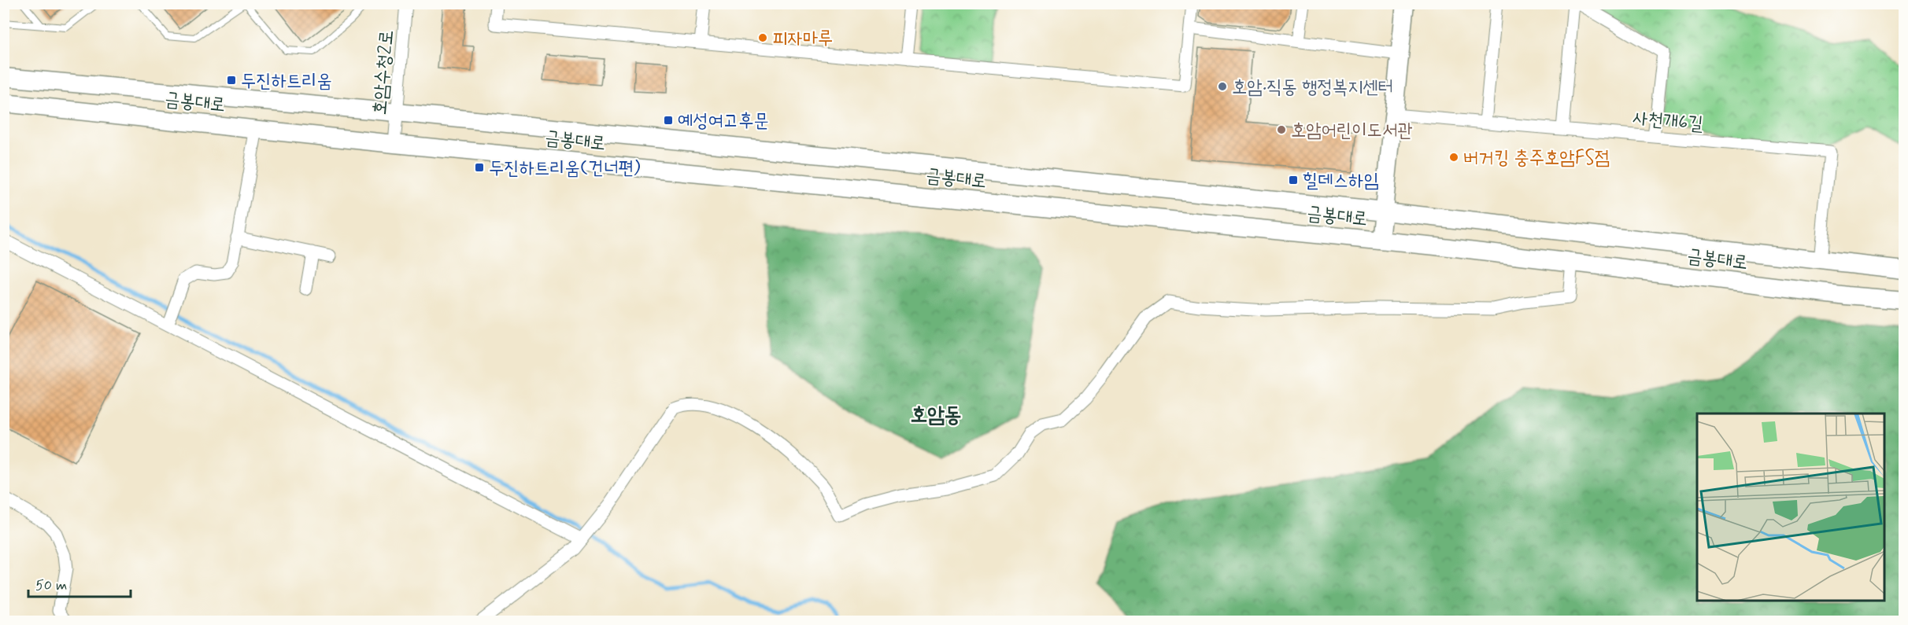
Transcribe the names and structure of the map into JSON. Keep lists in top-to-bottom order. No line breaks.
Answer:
{"streets":{"street":["호암수청2로","금봉대로","사천개6길"]},"crossings":[["호암수청2로","금봉대로"],["금봉대로","사천개6길"]],"districts":["호암동"],"places":{"other":["피자마루","호암·직동 행정복지센터","호암어린이도서관","버거킹 충주호암FS점"],"transit":["두진하트리움","예성여고후문","두진하트리움(건너편)","힐데스하임"]},"scale_bar":"50 m"}
